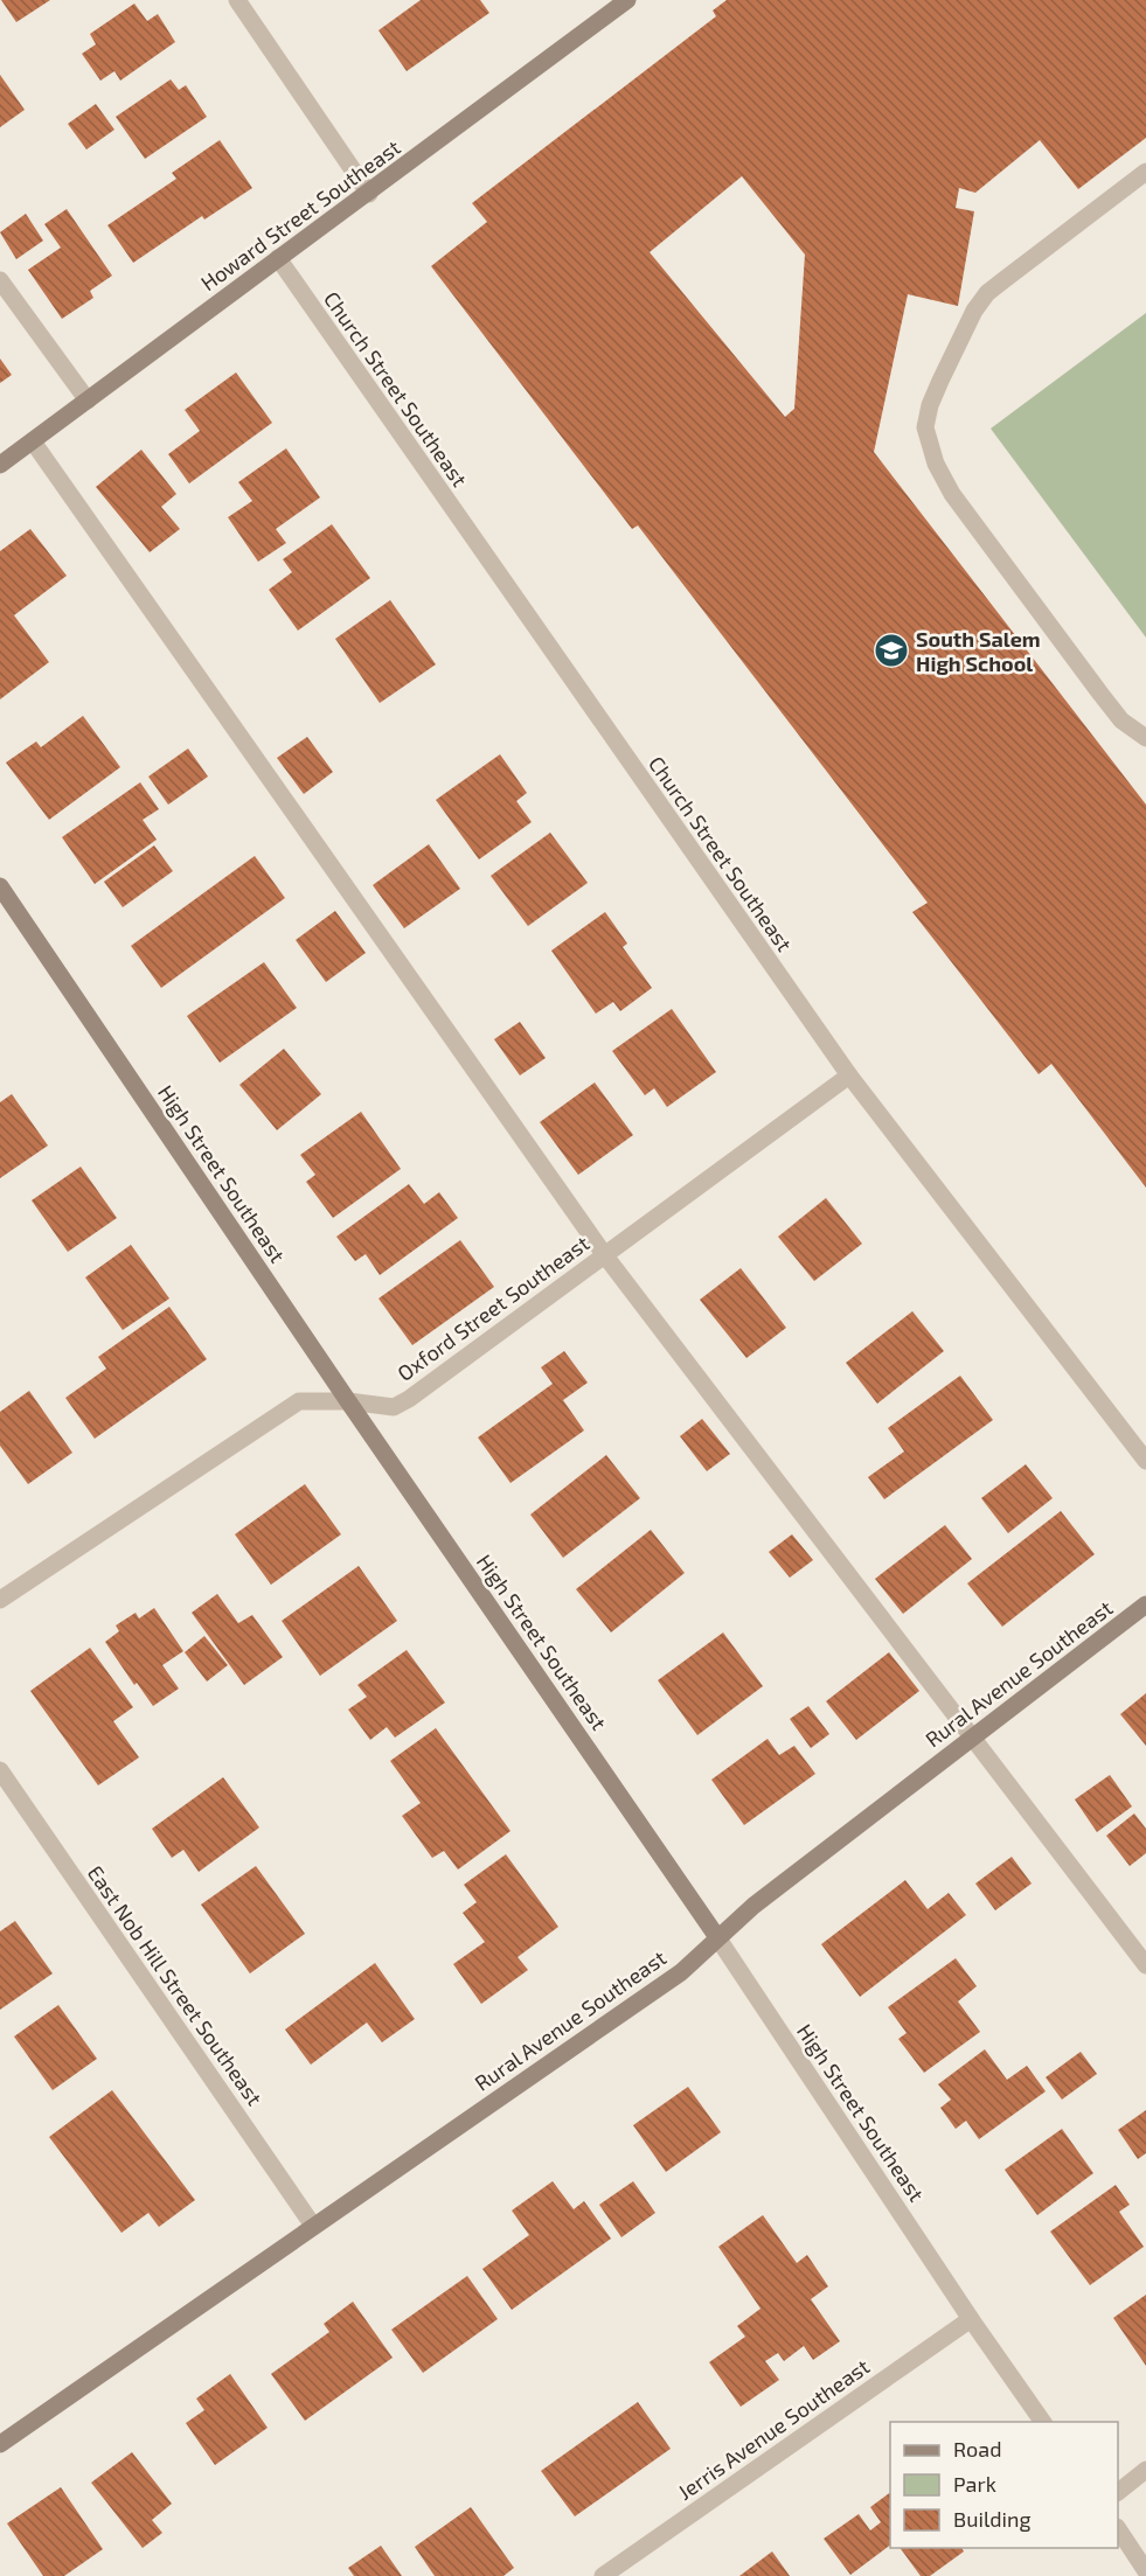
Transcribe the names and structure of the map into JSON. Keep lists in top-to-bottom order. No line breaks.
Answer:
{"streets":{"street":["Howard Street Southeast","Church Street Southeast","High Street Southeast","Oxford Street Southeast","Rural Avenue Southeast","East Nob Hill Street Southeast","Jerris Avenue Southeast"]},"crossings":[["Howard Street Southeast","Church Street Southeast"],["Church Street Southeast","Oxford Street Southeast"],["High Street Southeast","Oxford Street Southeast"],["High Street Southeast","Rural Avenue Southeast"],["High Street Southeast","Jerris Avenue Southeast"],["Rural Avenue Southeast","East Nob Hill Street Southeast"]],"places":{"school or university":["South Salem High School"]},"legend":["Road","Park","Building"]}
